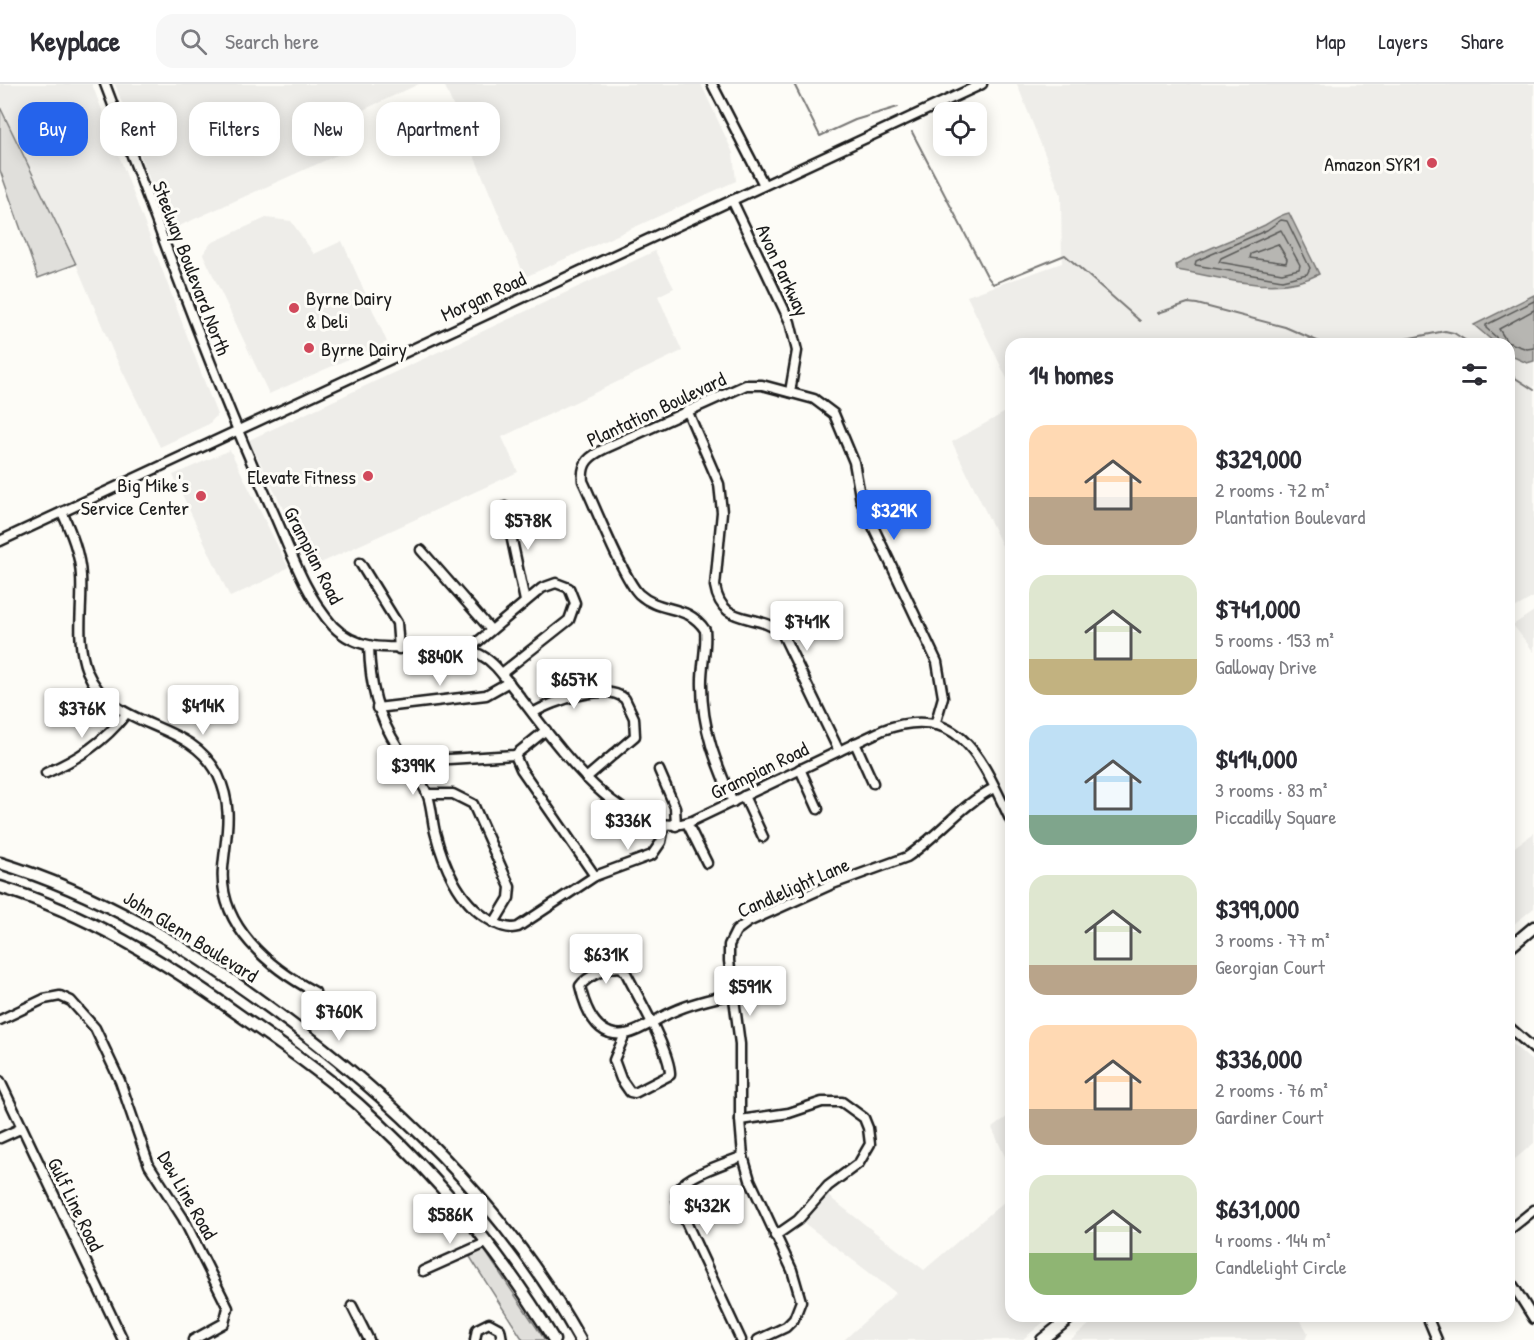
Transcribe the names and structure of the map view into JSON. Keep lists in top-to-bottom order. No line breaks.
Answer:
{"streets":{"main road":["John Glenn Boulevard"],"street":["Steelway Boulevard North","Avon Parkway","Morgan Road","Plantation Boulevard","Grampian Road","Candlelight Lane","Dew Line Road","Gulf Line Road"]},"crossings":[["Steelway Boulevard North","Morgan Road"],["Steelway Boulevard North","Grampian Road"],["Avon Parkway","Morgan Road"],["Avon Parkway","Plantation Boulevard"],["Morgan Road","Grampian Road"],["Plantation Boulevard","Grampian Road"],["Grampian Road","Candlelight Lane"]],"places":["Amazon SYR1","Byrne Dairy & Deli","Byrne Dairy","Elevate Fitness","Big Mike's Service Center"],"page":{"header":"Keyplace","search":"Search here","nav":["Map","Layers","Share"],"chip":["Buy","Rent","Filters","New","Apartment"],"heading":"14 homes","list":[{"name":"$329,000","note":"2 rooms · 72 m² · Plantation Boulevard"},{"name":"$741,000","note":"5 rooms · 153 m² · Galloway Drive"},{"name":"$414,000","note":"3 rooms · 83 m² · Piccadilly Square"},{"name":"$399,000","note":"3 rooms · 77 m² · Georgian Court"},{"name":"$336,000","note":"2 rooms · 76 m² · Gardiner Court"},{"name":"$631,000","note":"4 rooms · 144 m² · Candlelight Circle"}],"price":["$329K","$578K","$741K","$840K","$657K","$414K","$376K","$399K","$336K","$631K","$591K","$760K","$432K","$586K"]}}
